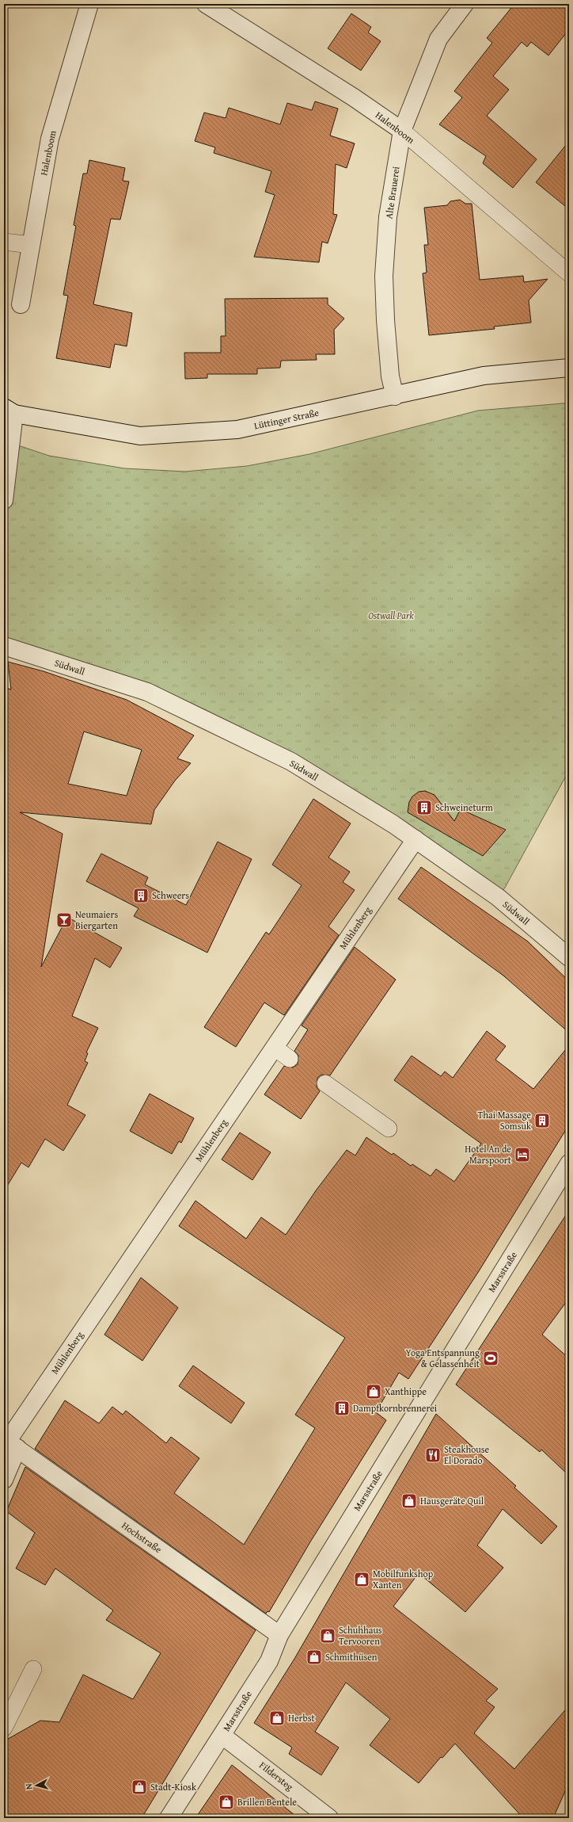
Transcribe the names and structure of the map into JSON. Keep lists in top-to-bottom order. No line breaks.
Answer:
{"streets":{"street":["Halenboom","Alte Brauerei","Lüttinger Straße","Südwall","Mühlenberg","Marsstraße","Hochstraße","Fildersteg"]},"crossings":[["Halenboom","Alte Brauerei"],["Alte Brauerei","Lüttinger Straße"],["Südwall","Mühlenberg"],["Mühlenberg","Hochstraße"],["Marsstraße","Hochstraße"],["Marsstraße","Fildersteg"]],"parks":["Ostwall Park"],"places":{"building":["Schweineturm","Schweers","Thai Massage Somsuk","Dampfkornbrennerei"],"bar":["Neumaiers Biergarten"],"hotel":["Hotel An de Marspoort"],"sports":["Yoga Entspannung & Gelassenheit"],"shop":["Xanthippe","Hausgeräte Quil","Mobilfunkshop Xanten","Schuhhaus Tervooren","Schmithüsen","Herbst","Stadt-Kiosk","Brillen Bentele"],"restaurant":["Steakhouse El Dorado"]},"north":"left"}
